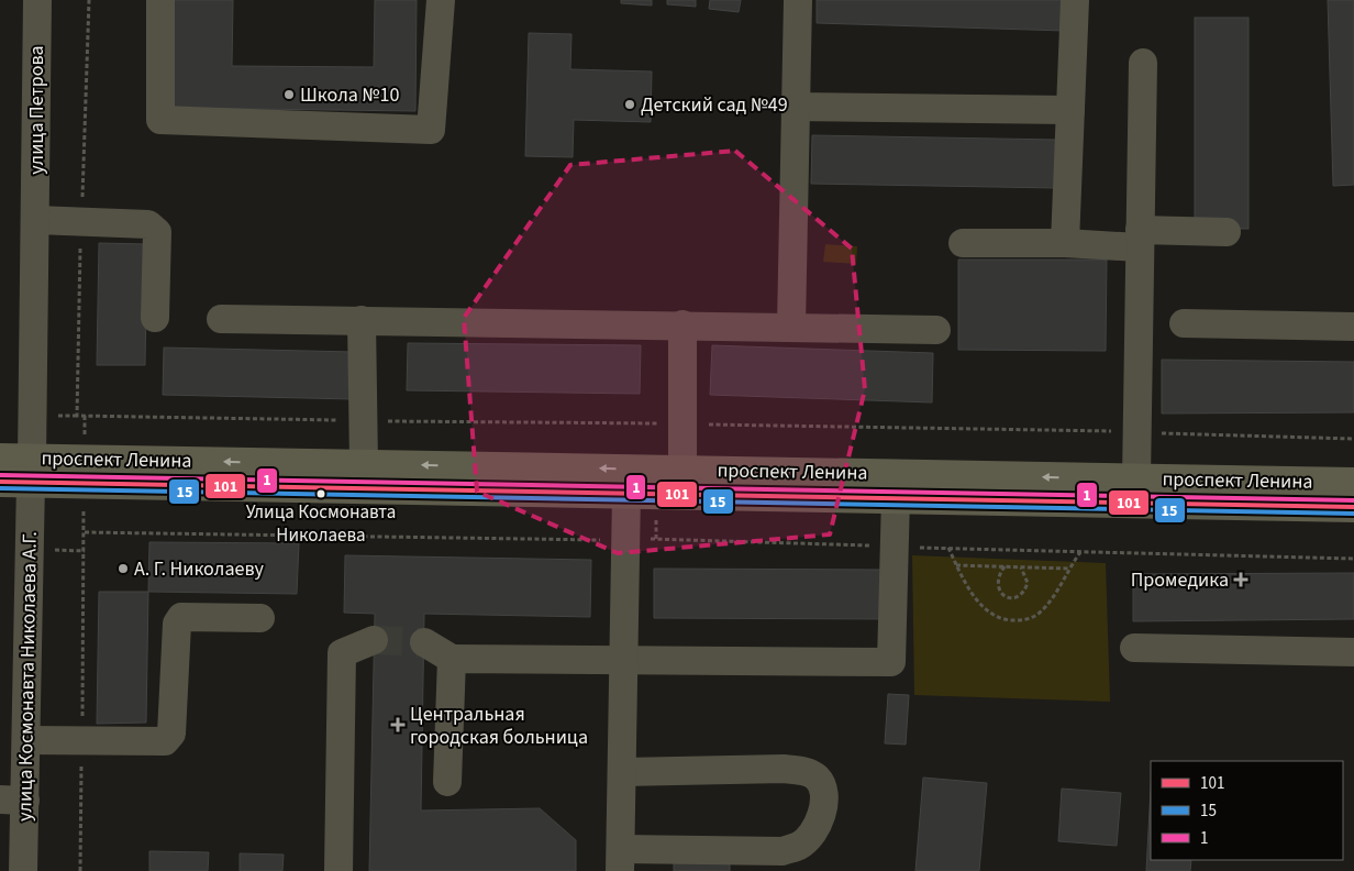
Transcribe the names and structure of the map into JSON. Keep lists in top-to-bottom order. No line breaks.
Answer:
{"streets":{"main road":["проспект Ленина"],"street":["улица Петрова","улица Космонавта Николаева А.Г."]},"crossings":[["улица Петрова","улица Космонавта Николаева А.Г."],["проспект Ленина","улица Космонавта Николаева А.Г."]],"places":{"other":["Школа №10","Детский сад №49","Улица Космонавта Николаева","А. Г. Николаеву"],"health":["Промедика","Центральная городская больница"]},"lines":["transit line 1","transit line 101","transit line 15"],"legend":["101","15","1"]}
